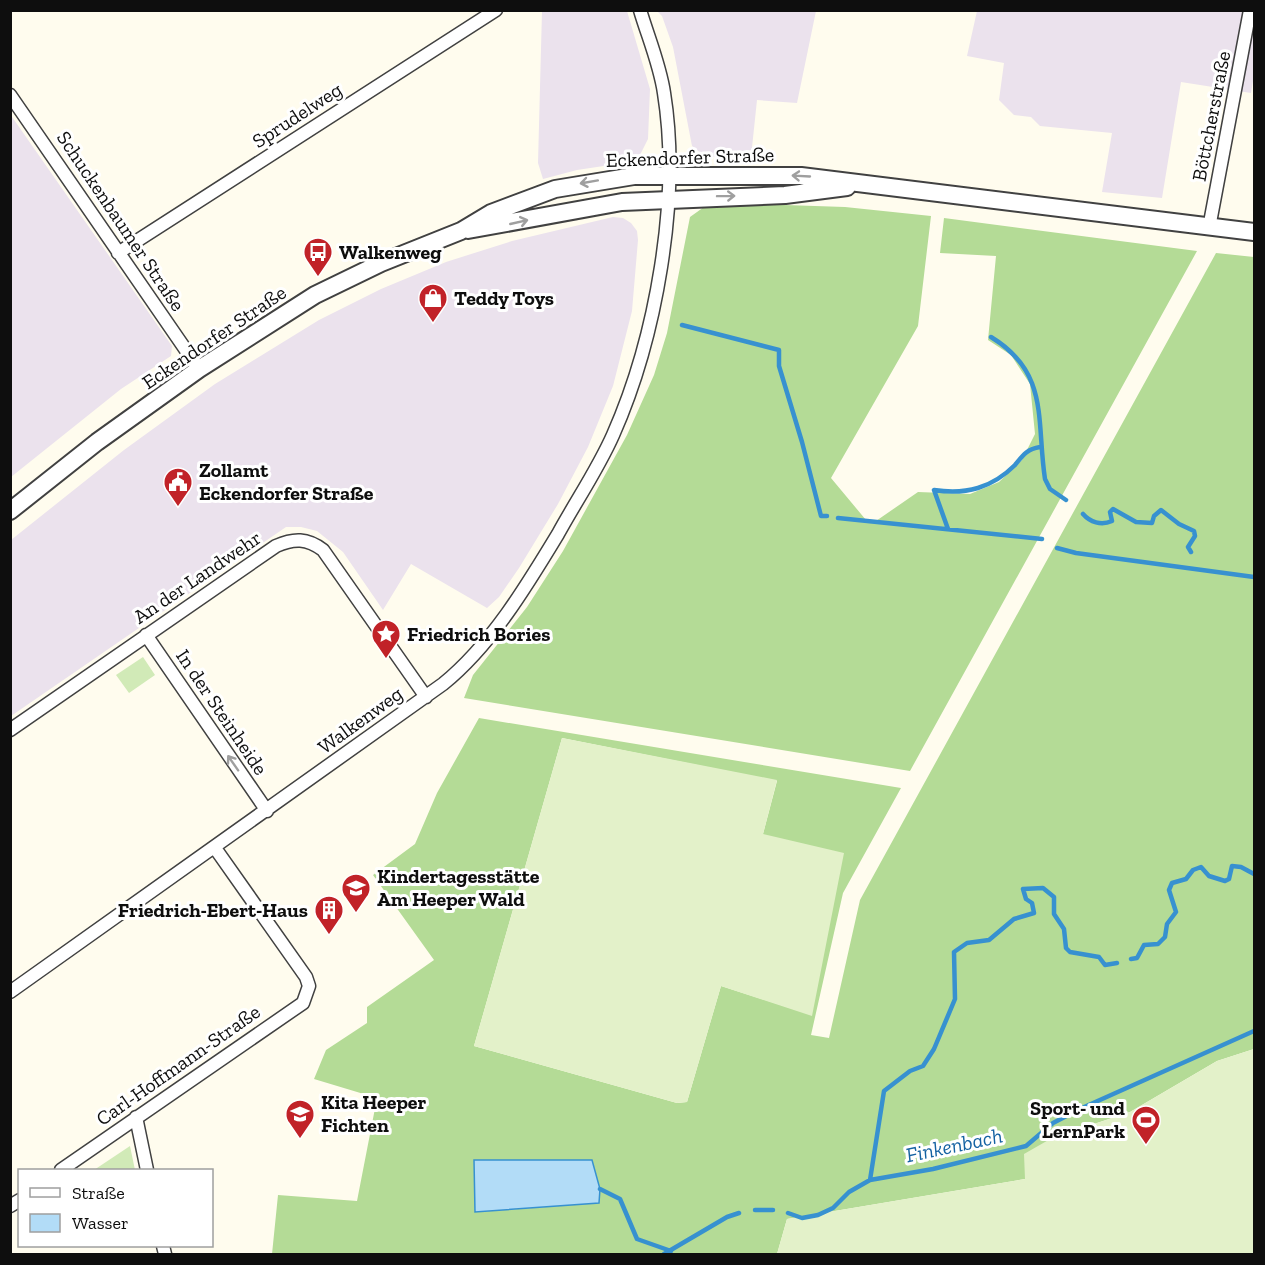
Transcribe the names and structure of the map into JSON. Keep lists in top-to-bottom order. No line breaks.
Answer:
{"streets":{"street":["Sprudelweg","Böttcherstraße","Eckendorfer Straße","Schuckenbaumer Straße","An der Landwehr","In der Steinheide","Walkenweg","Carl-Hoffmann-Straße"]},"crossings":[["Sprudelweg","Schuckenbaumer Straße"],["Böttcherstraße","Eckendorfer Straße"],["Eckendorfer Straße","Schuckenbaumer Straße"],["Eckendorfer Straße","Walkenweg"],["An der Landwehr","In der Steinheide"],["An der Landwehr","Walkenweg"],["In der Steinheide","Walkenweg"],["Walkenweg","Carl-Hoffmann-Straße"]],"one_way":["In der Steinheide"],"water":["Finkenbach"],"places":{"bus stop":["Walkenweg"],"shop":["Teddy Toys"],"public building":["Zollamt Eckendorfer Straße"],"place":["Friedrich Bories"],"school or university":["Kindertagesstätte Am Heeper Wald","Kita Heeper Fichten"],"building":["Friedrich-Ebert-Haus"],"sports":["Sport- und LernPark"]},"legend":["Straße","Wasser"]}
